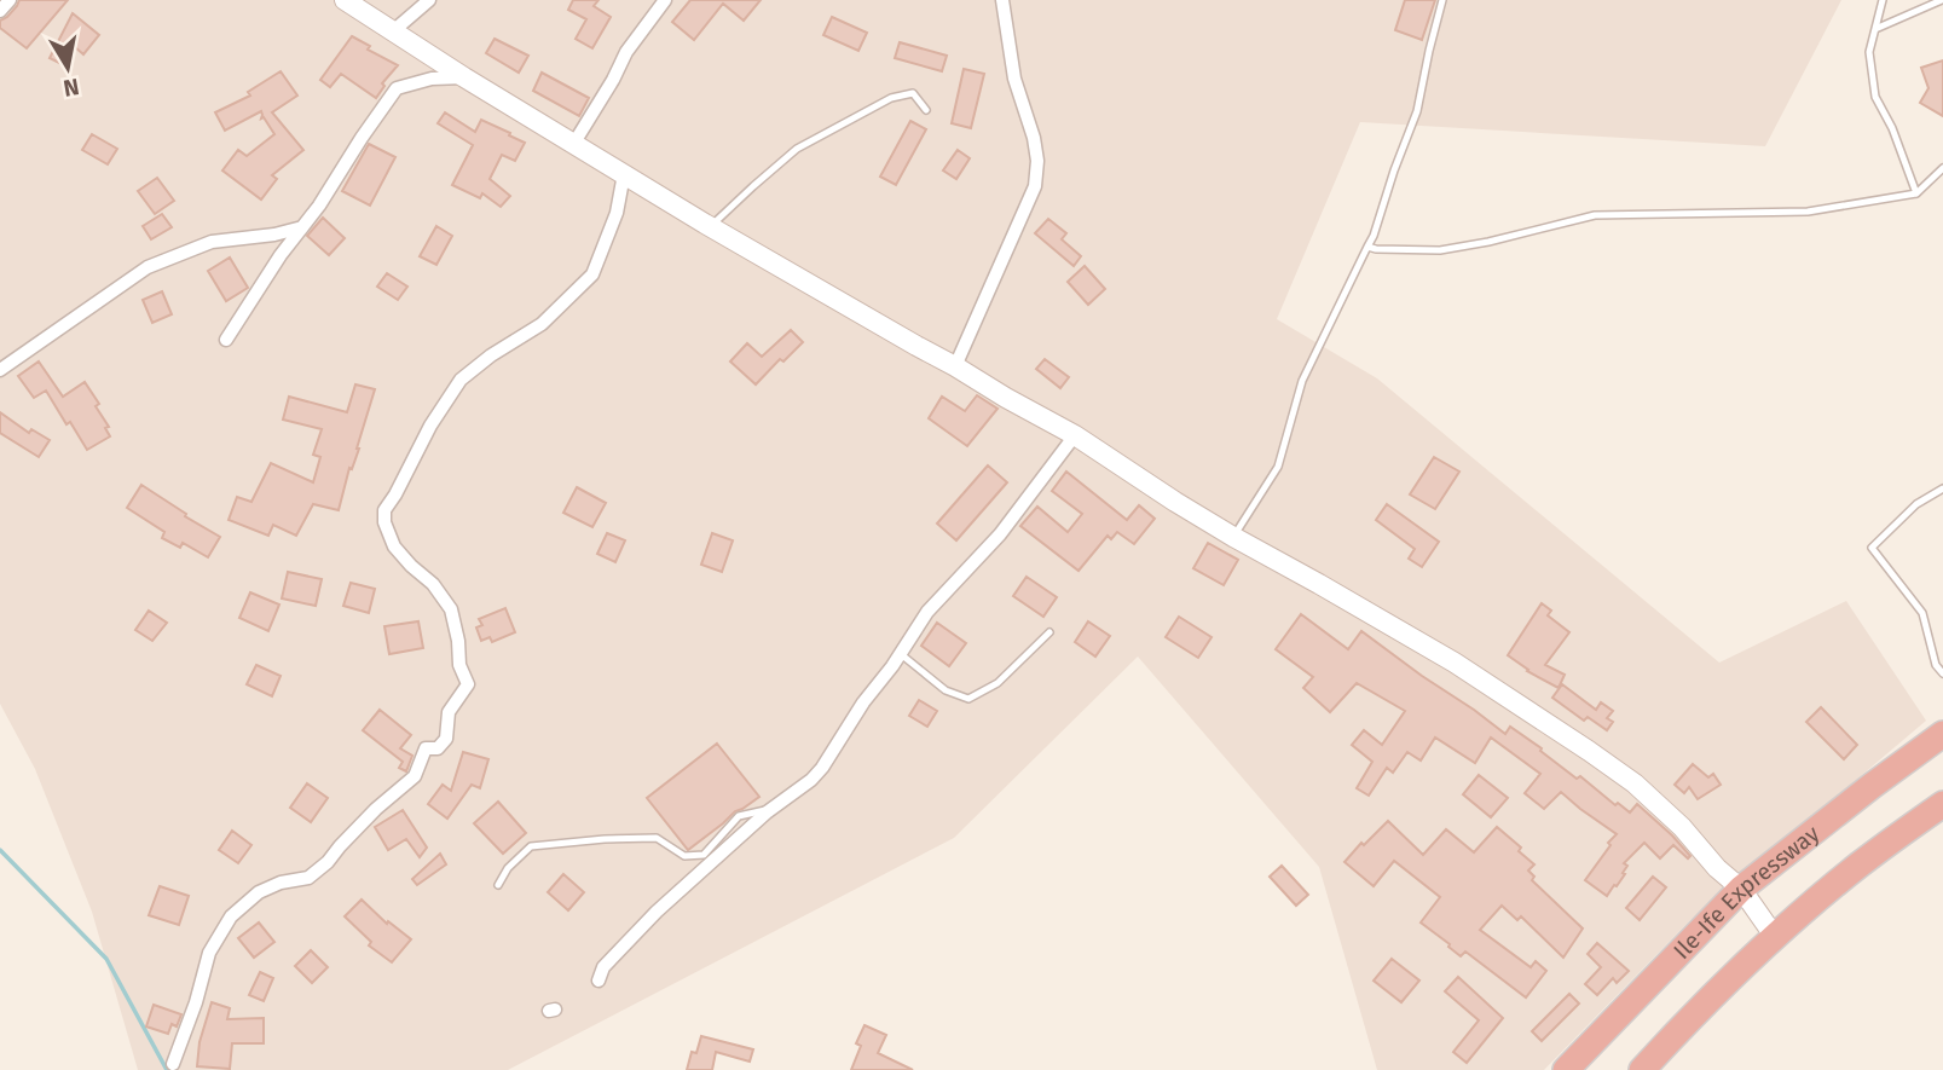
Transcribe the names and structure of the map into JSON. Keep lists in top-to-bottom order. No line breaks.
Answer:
{"streets":{"highway":["Ile-Ife Expressway"]},"north":"bottom"}
